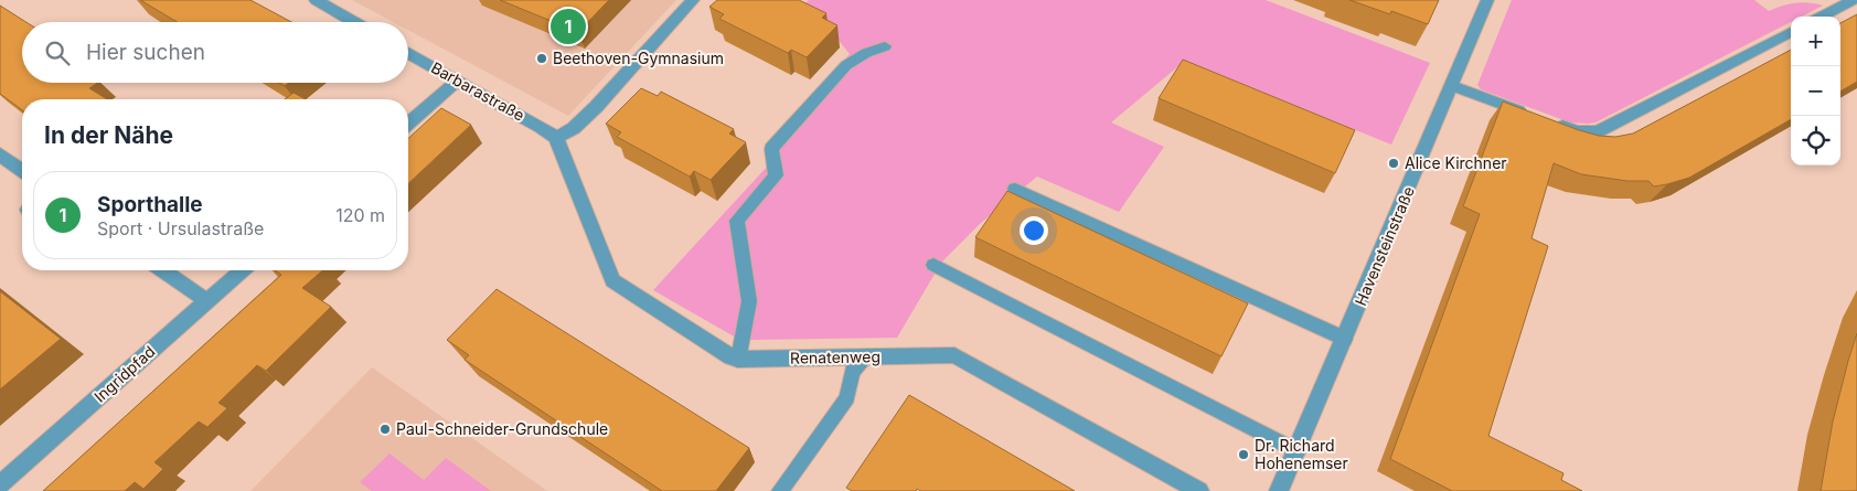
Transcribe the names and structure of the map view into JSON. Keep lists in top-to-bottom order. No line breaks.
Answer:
{"streets":{"street":["Barbarastraße","Havensteinstraße","Renatenweg","Ingridpfad"]},"places":["Beethoven-Gymnasium","Alice Kirchner","Paul-Schneider-Grundschule","Dr. Richard Hohenemser"],"page":{"pins":"1","map_buttons":["+","−"],"search":"Hier suchen","heading":"In der Nähe","list":[{"mark":"1","name":"Sporthalle","note":"Sport · Ursulastraße","value":"120 m"}]}}
